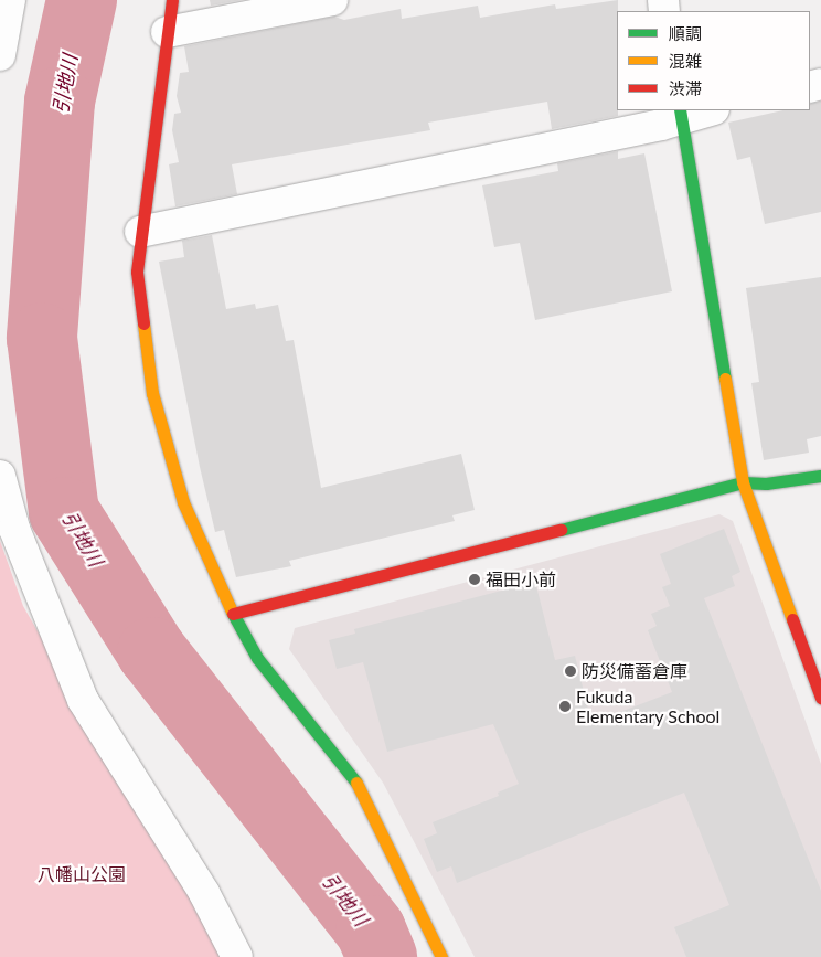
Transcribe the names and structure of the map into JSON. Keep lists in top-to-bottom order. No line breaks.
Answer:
{"water":["引地川"],"parks":["八幡山公園"],"places":["福田小前","防災備蓄倉庫","Fukuda Elementary School"],"legend":["順調","混雑","渋滞"]}
